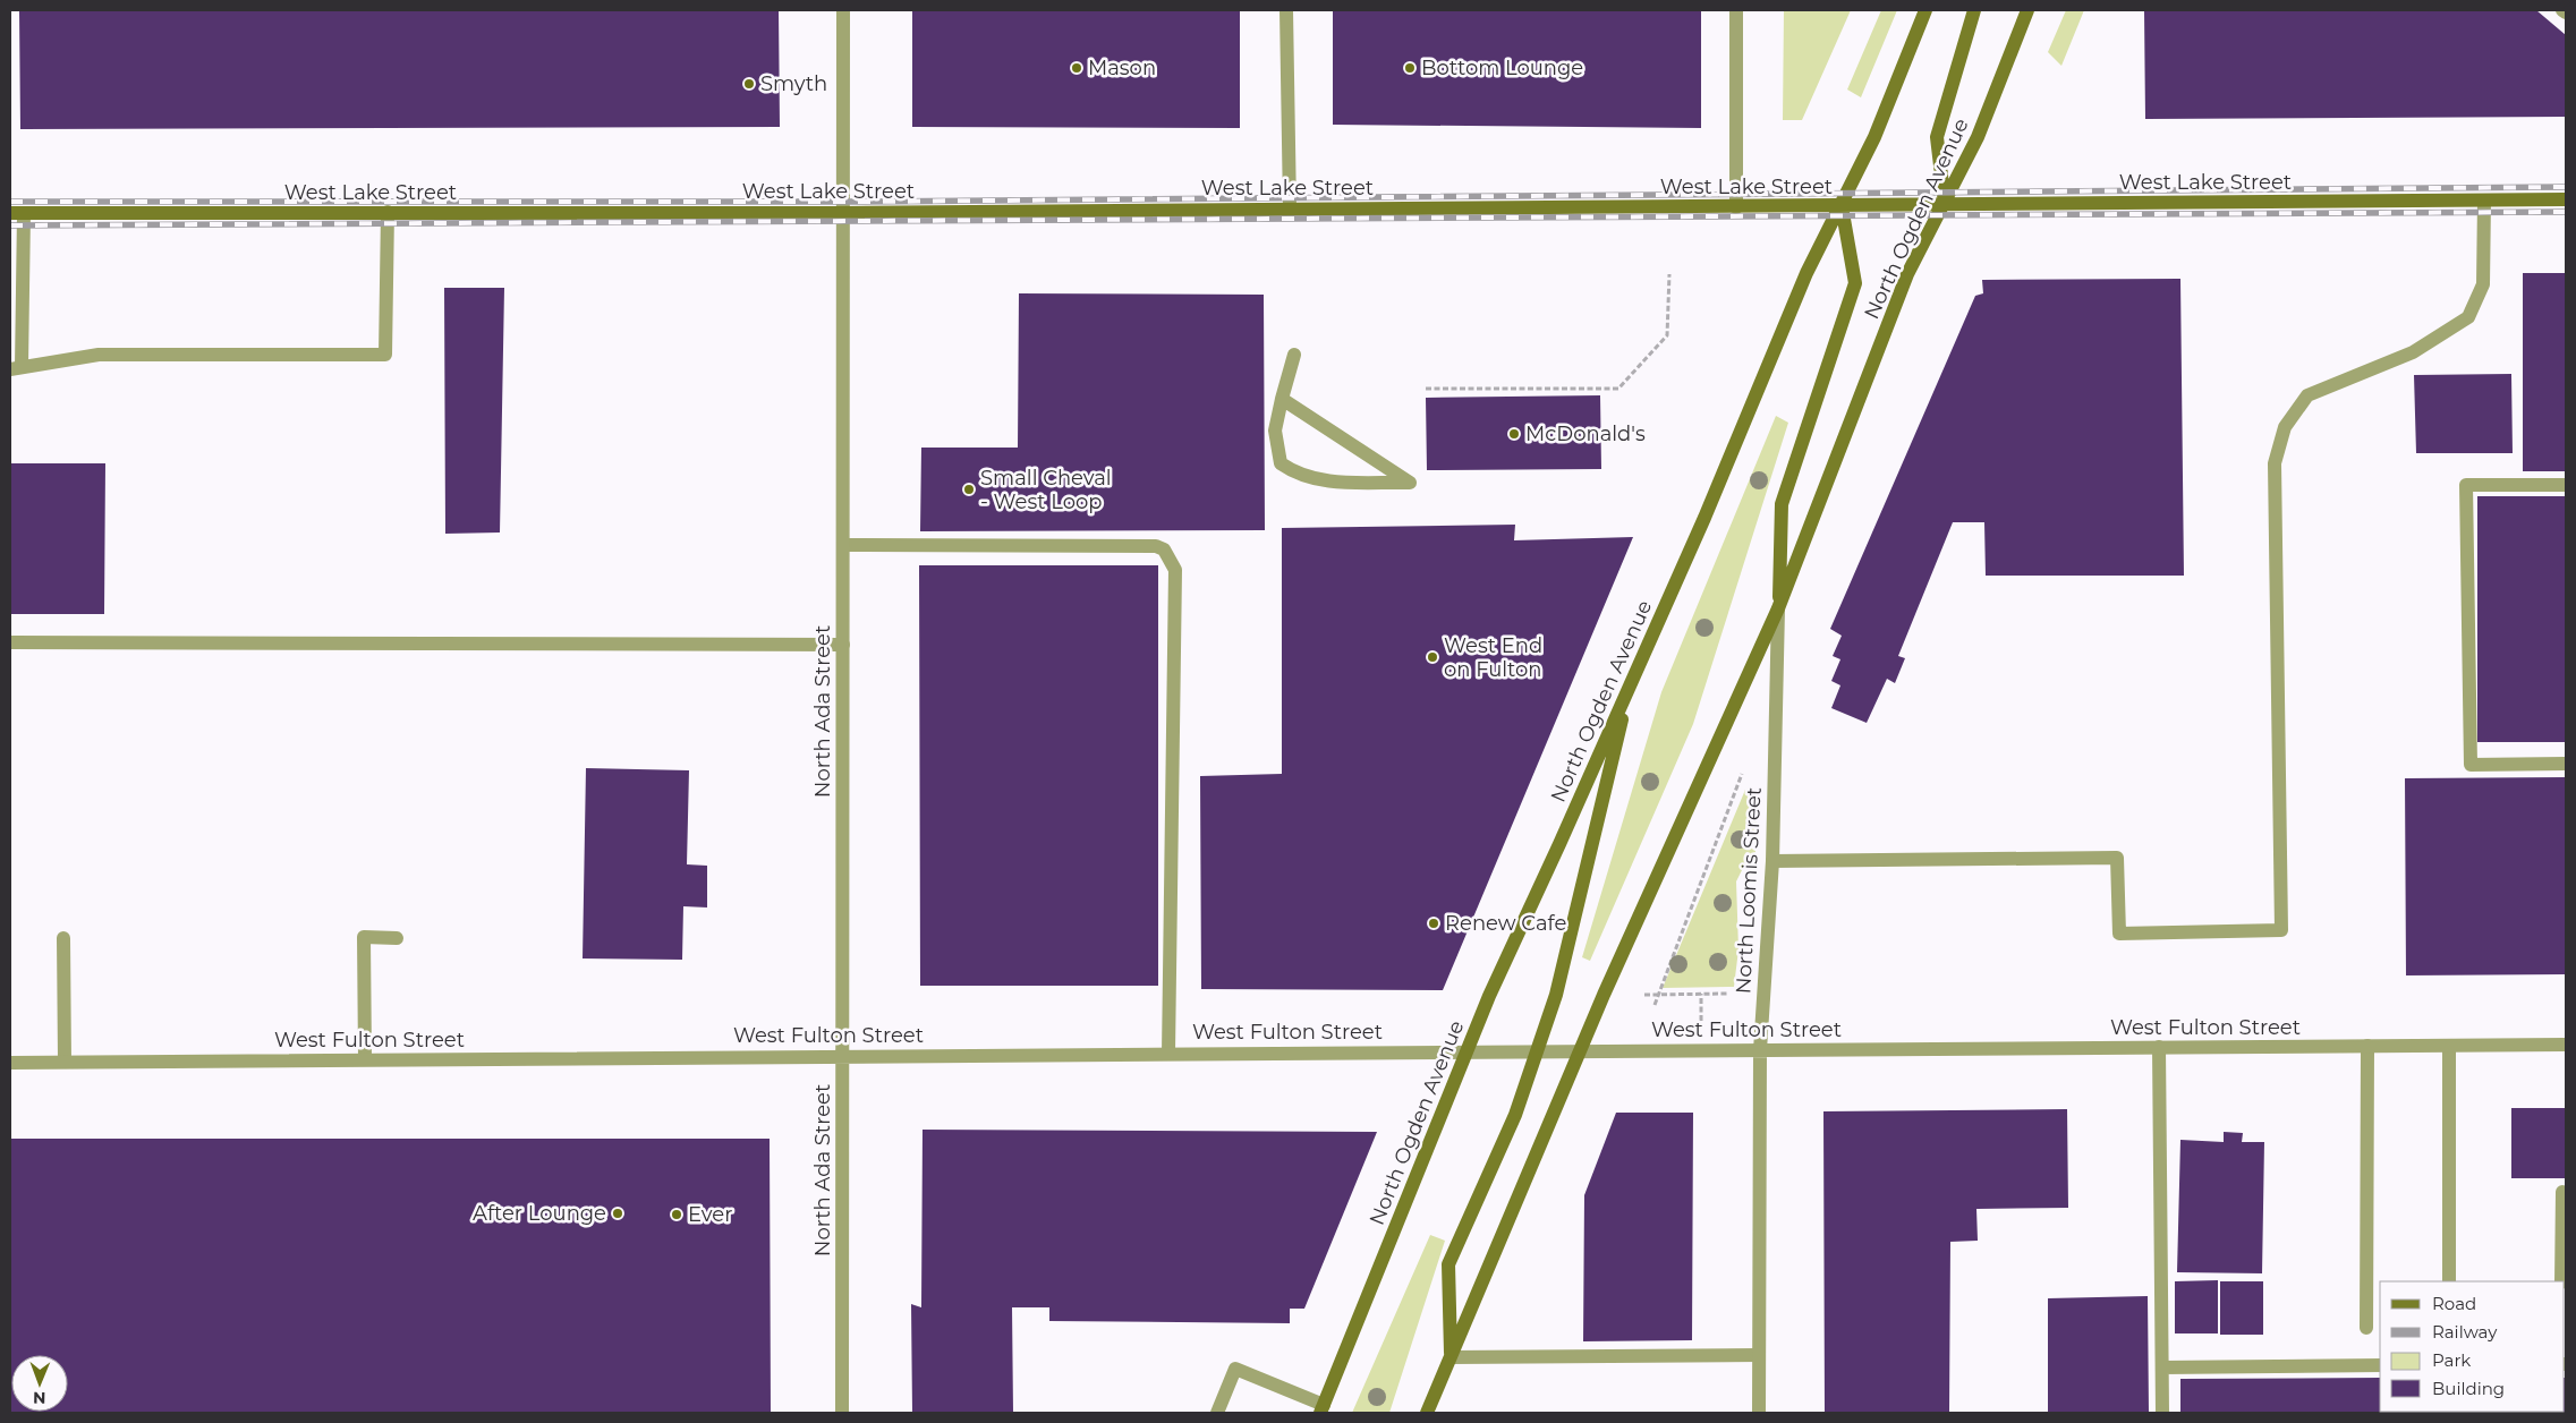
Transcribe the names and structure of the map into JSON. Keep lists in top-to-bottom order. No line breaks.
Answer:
{"streets":{"main road":["West Lake Street","North Ogden Avenue"],"street":["North Ada Street","North Loomis Street","West Fulton Street"]},"crossings":[["West Lake Street","North Ogden Avenue"],["West Lake Street","North Ada Street"],["North Ogden Avenue","North Loomis Street"],["North Ogden Avenue","West Fulton Street"],["North Ada Street","West Fulton Street"],["North Loomis Street","West Fulton Street"]],"places":["Mason","Bottom Lounge","Smyth","McDonald's","Small Cheval - West Loop","West End on Fulton","Renew Cafe","After Lounge","Ever"],"legend":["Road","Railway","Park","Building"],"north":"bottom"}
